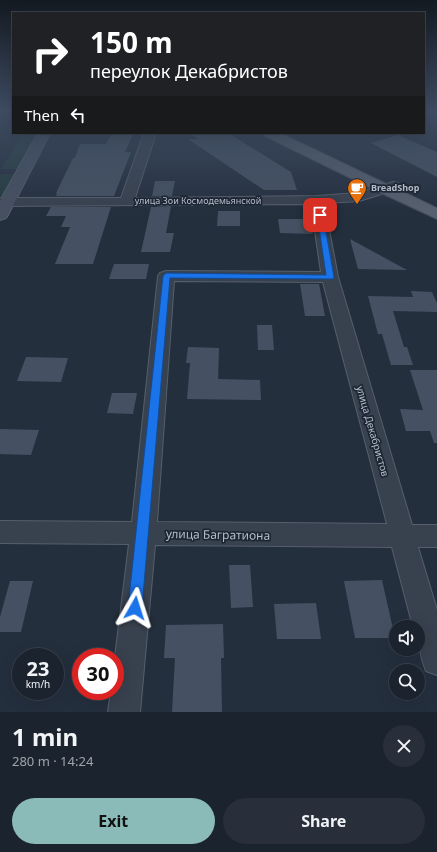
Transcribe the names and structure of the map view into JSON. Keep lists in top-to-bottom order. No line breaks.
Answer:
{"streets":{"street":["улица Зои Космодемьянской","улица Декабристов","улица Багратиона"]},"crossings":[["улица Зои Космодемьянской","улица Декабристов"],["улица Декабристов","улица Багратиона"]],"places":{"cafe":["BreadShop"]},"page":{"turn":["150 m","переулок Декабристов"],"then":"Then","speed":"23 km/h","limit":"30","heading":["1 min","280 m · 14:24"],"buttons":["Exit","Share"]}}
